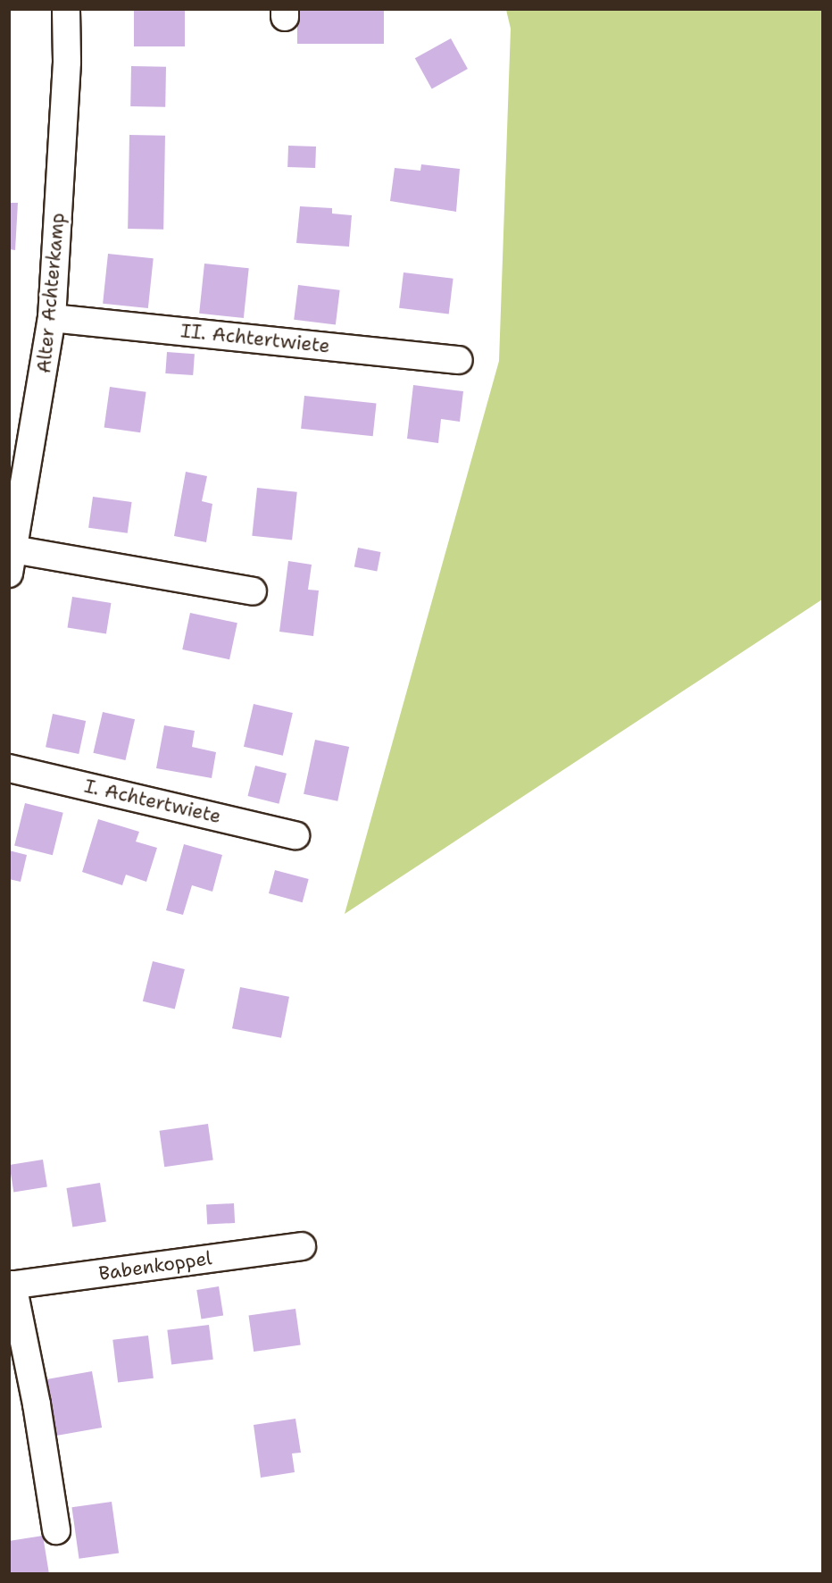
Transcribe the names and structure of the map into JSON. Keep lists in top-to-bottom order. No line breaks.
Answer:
{"streets":{"street":["Alter Achterkamp","II. Achtertwiete","I. Achtertwiete","Babenkoppel"]},"crossings":[["Alter Achterkamp","II. Achtertwiete"]]}
